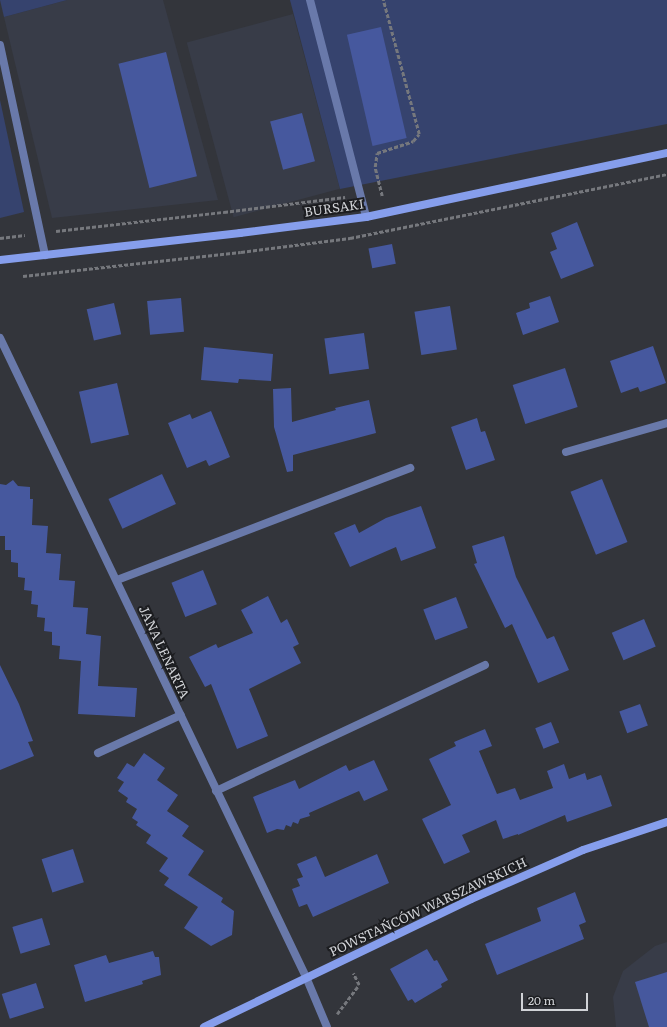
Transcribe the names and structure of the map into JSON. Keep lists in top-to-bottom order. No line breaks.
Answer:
{"streets":{"street":["BURSAKI","JANA LENARTA","POWSTAŃCÓW WARSZAWSKICH"]},"crossings":[["JANA LENARTA","POWSTAŃCÓW WARSZAWSKICH"]],"scale_bar":"20 m"}
